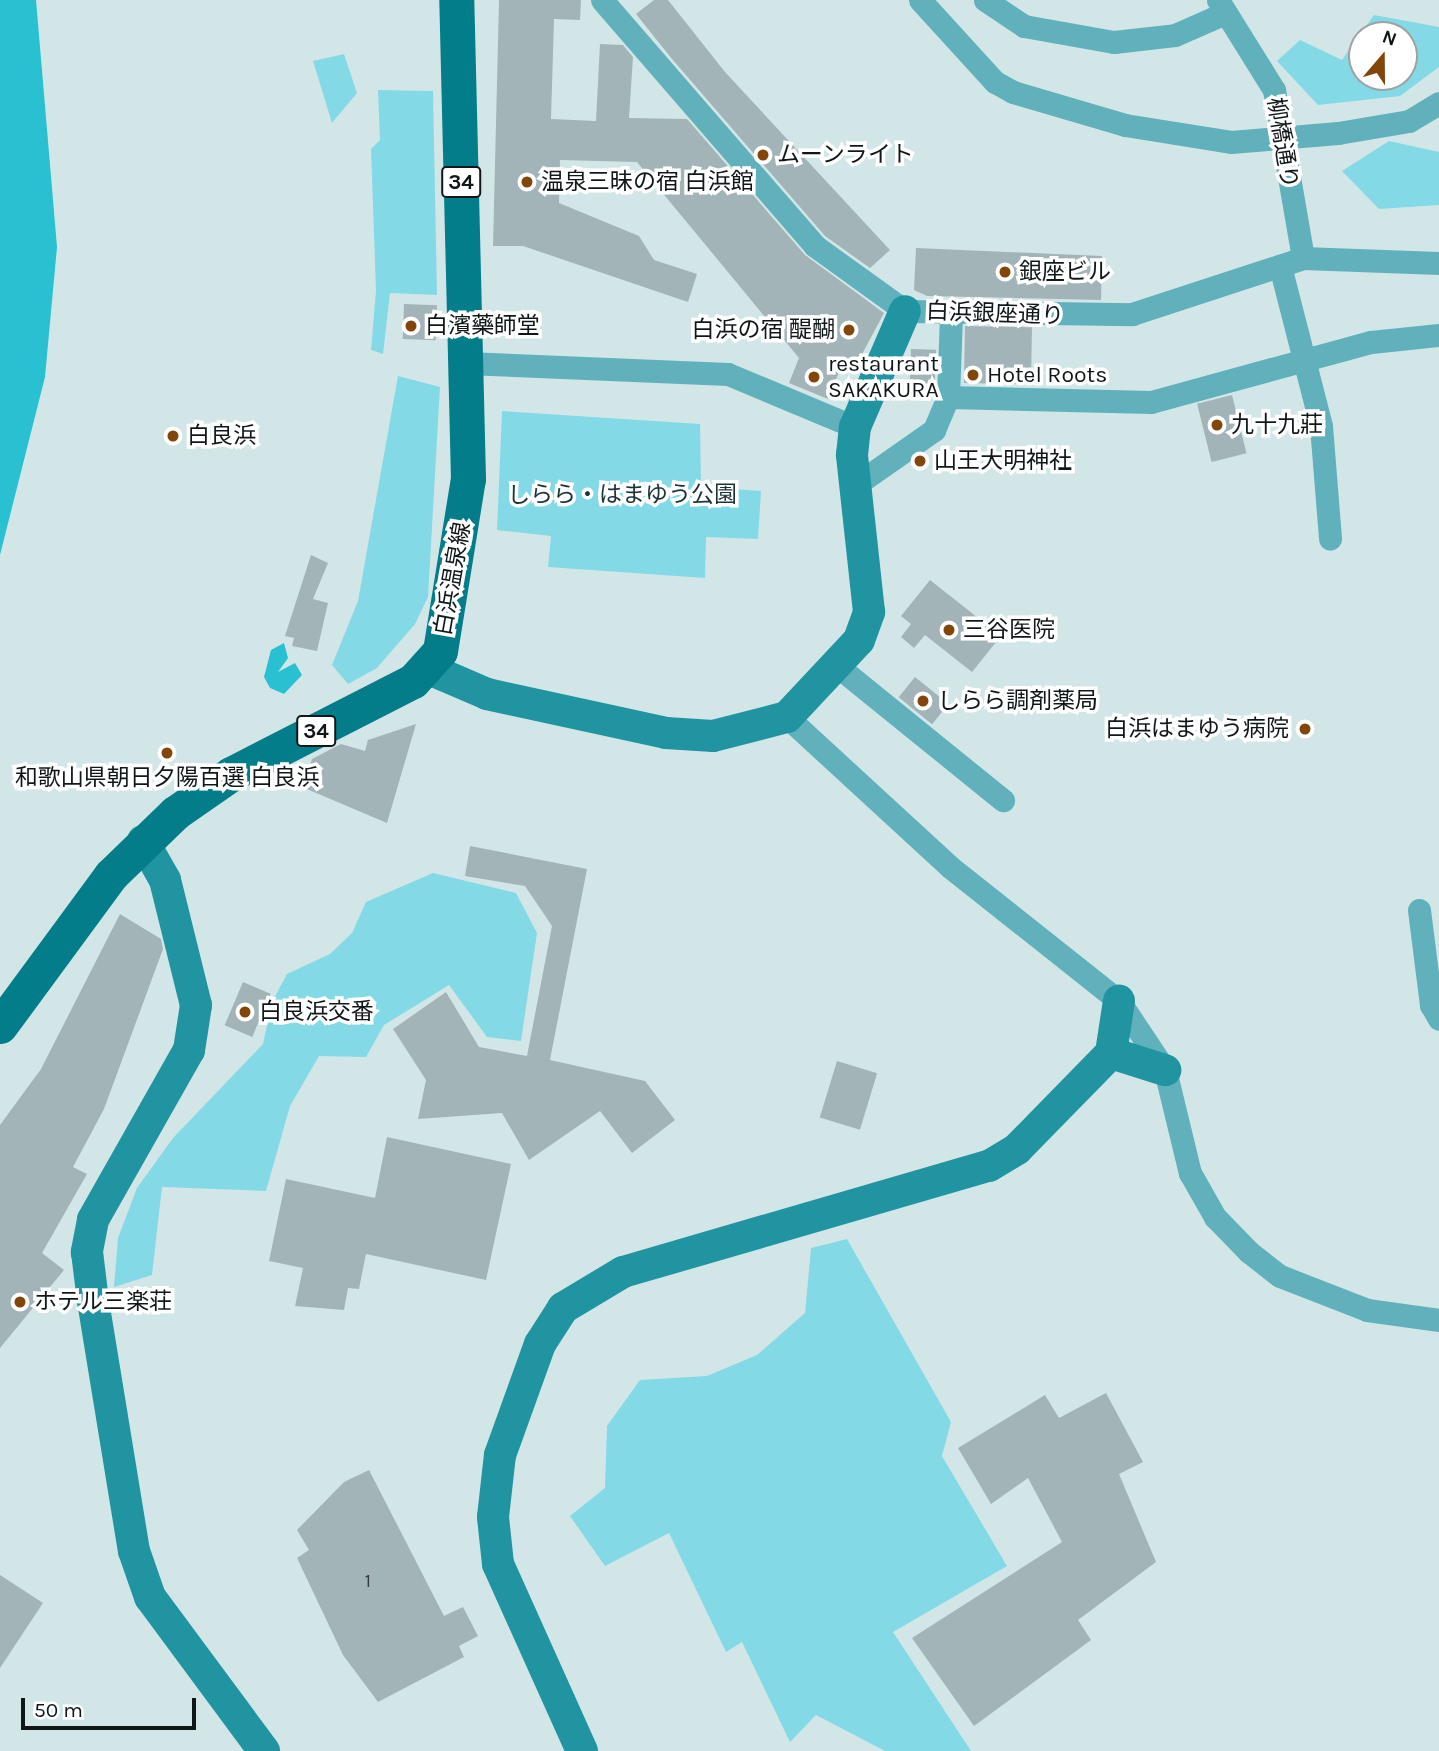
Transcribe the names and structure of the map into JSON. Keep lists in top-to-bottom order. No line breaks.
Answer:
{"streets":{"main road":["34","白浜温泉線"],"street":["柳橋通り","白浜銀座通り"]},"crossings":[["柳橋通り","白浜銀座通り"],["34","白浜温泉線"]],"parks":["しらら・はまゆう公園"],"places":["ムーンライト","温泉三昧の宿 白浜館","銀座ビル","白濱藥師堂","白浜の宿 醍醐","Hotel Roots","restaurant SAKAKURA","九十九莊","白良浜","山王大明神社","三谷医院","しらら調剤薬局","白浜はまゆう病院","和歌山県朝日夕陽百選 白良浜","白良浜交番","ホテル三楽荘"],"house_numbers":["1"],"scale_bar":"50 m","north":"top"}
